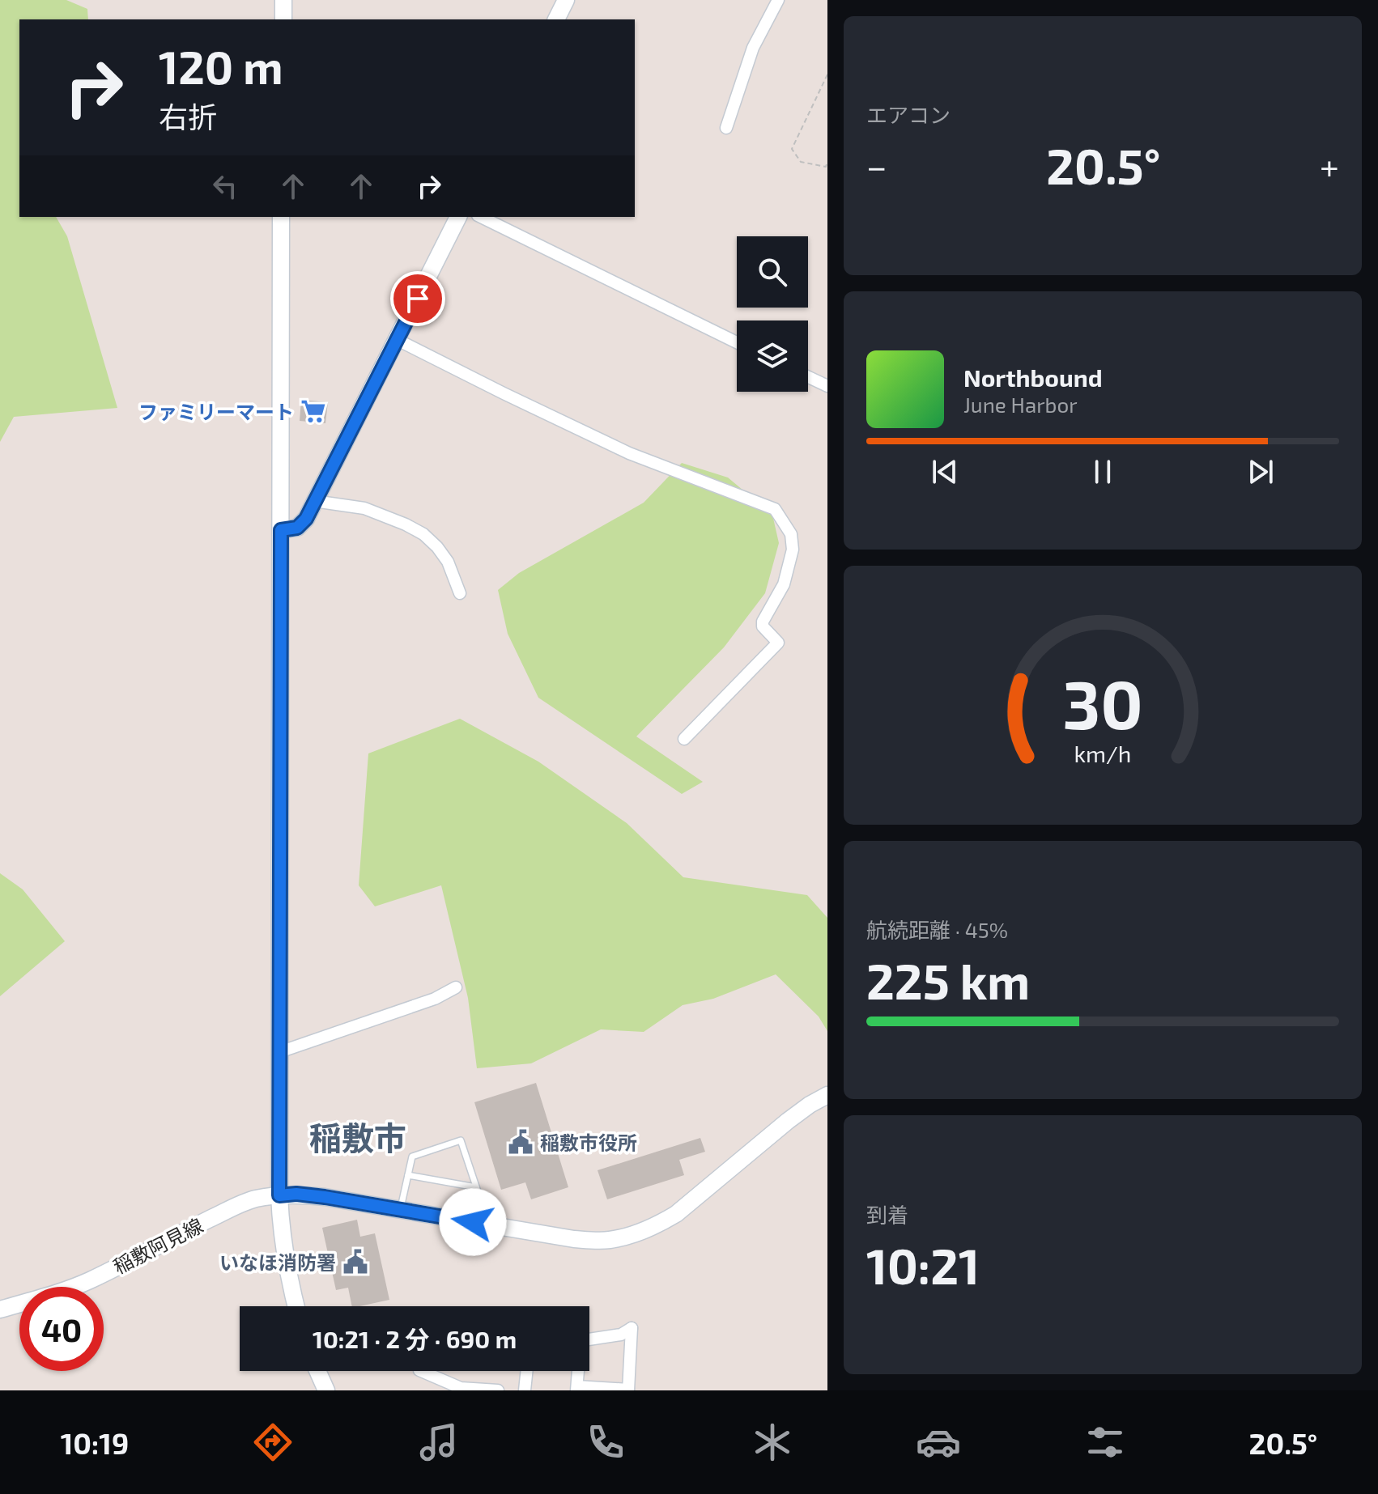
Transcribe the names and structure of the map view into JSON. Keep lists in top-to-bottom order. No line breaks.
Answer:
{"streets":{"main road":["稲敷阿見線"]},"districts":["稲敷市"],"places":{"supermarket":["ファミリーマート"],"public building":["稲敷市役所","いなほ消防署"]},"page":{"tile":["エアコン",["航続距離 · 45%","225 km"],["到着","10:21"]],"turn":["120 m","右折"],"heat":["−","20.5°","+"],"song":["Northbound","June Harbor"],"limit":"40","trip":"10:21 · 2 分 · 690 m","tabs":["10:19","20.5°"],"gauge":["30","km/h"]}}
